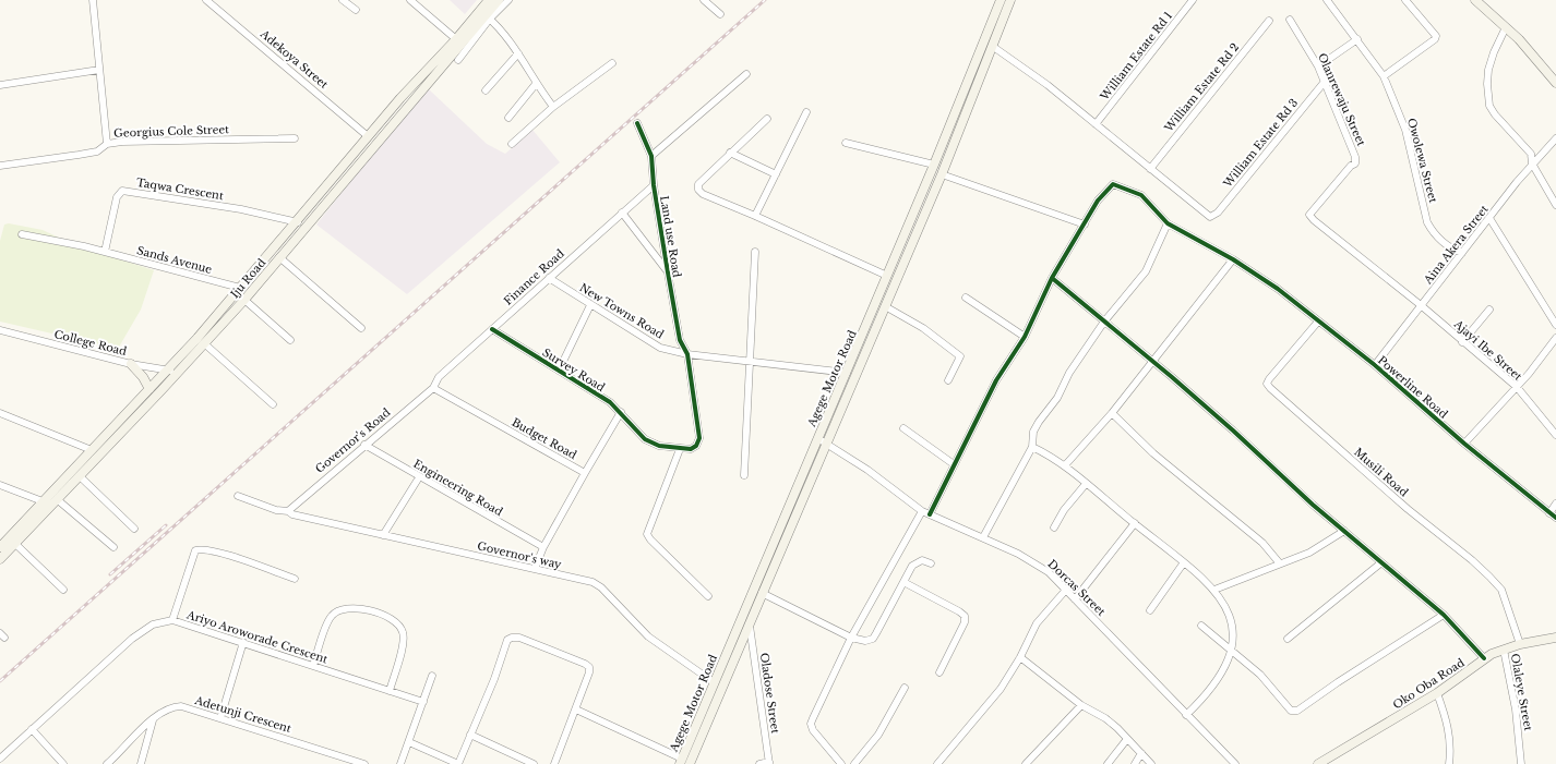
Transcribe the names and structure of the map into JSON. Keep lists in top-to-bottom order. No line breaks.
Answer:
{"streets":{"main road":["Iju Road","Agege Motor Road","Oko Oba Road"],"street":["William Estate Rd 1","Adekoya Street","William Estate Rd 2","Olanrewaju Street","Georgius Cole Street","William Estate Rd 3","Owolewa Street","Taqwa Crescent","Land use Road","Aina Akera Street","Sands Avenue","Finance Road","New Towns Road","College Road","Ajayi Ibe Street","Survey Road","Powerline Road","Budget Road","Governor's Road","Musili Road","Engineering Road","Governor's way","Dorcas Street","Ariyo Aroworade Crescent","Olaleye Street","Oladose Street","Adetunji Crescent"]},"crossings":[["Adekoya Street","Iju Road"],["William Estate Rd 2","William Estate Rd 3"],["Olanrewaju Street","William Estate Rd 3"],["Olanrewaju Street","Aina Akera Street"],["Olanrewaju Street","Ajayi Ibe Street"],["Owolewa Street","Aina Akera Street"],["Taqwa Crescent","Sands Avenue"],["Taqwa Crescent","Iju Road"],["Land use Road","Finance Road"],["Land use Road","New Towns Road"],["Aina Akera Street","Ajayi Ibe Street"],["Aina Akera Street","Powerline Road"],["Sands Avenue","Iju Road"],["Finance Road","New Towns Road"],["Finance Road","Survey Road"],["Finance Road","Budget Road"],["Finance Road","Governor's Road"],["Iju Road","College Road"],["New Towns Road","Agege Motor Road"],["Survey Road","Budget Road"],["Agege Motor Road","Governor's way"],["Agege Motor Road","Dorcas Street"],["Agege Motor Road","Oladose Street"],["Powerline Road","Musili Road"],["Budget Road","Governor's Road"],["Governor's Road","Engineering Road"],["Governor's Road","Governor's way"],["Musili Road","Oko Oba Road"],["Oko Oba Road","Olaleye Street"]]}
